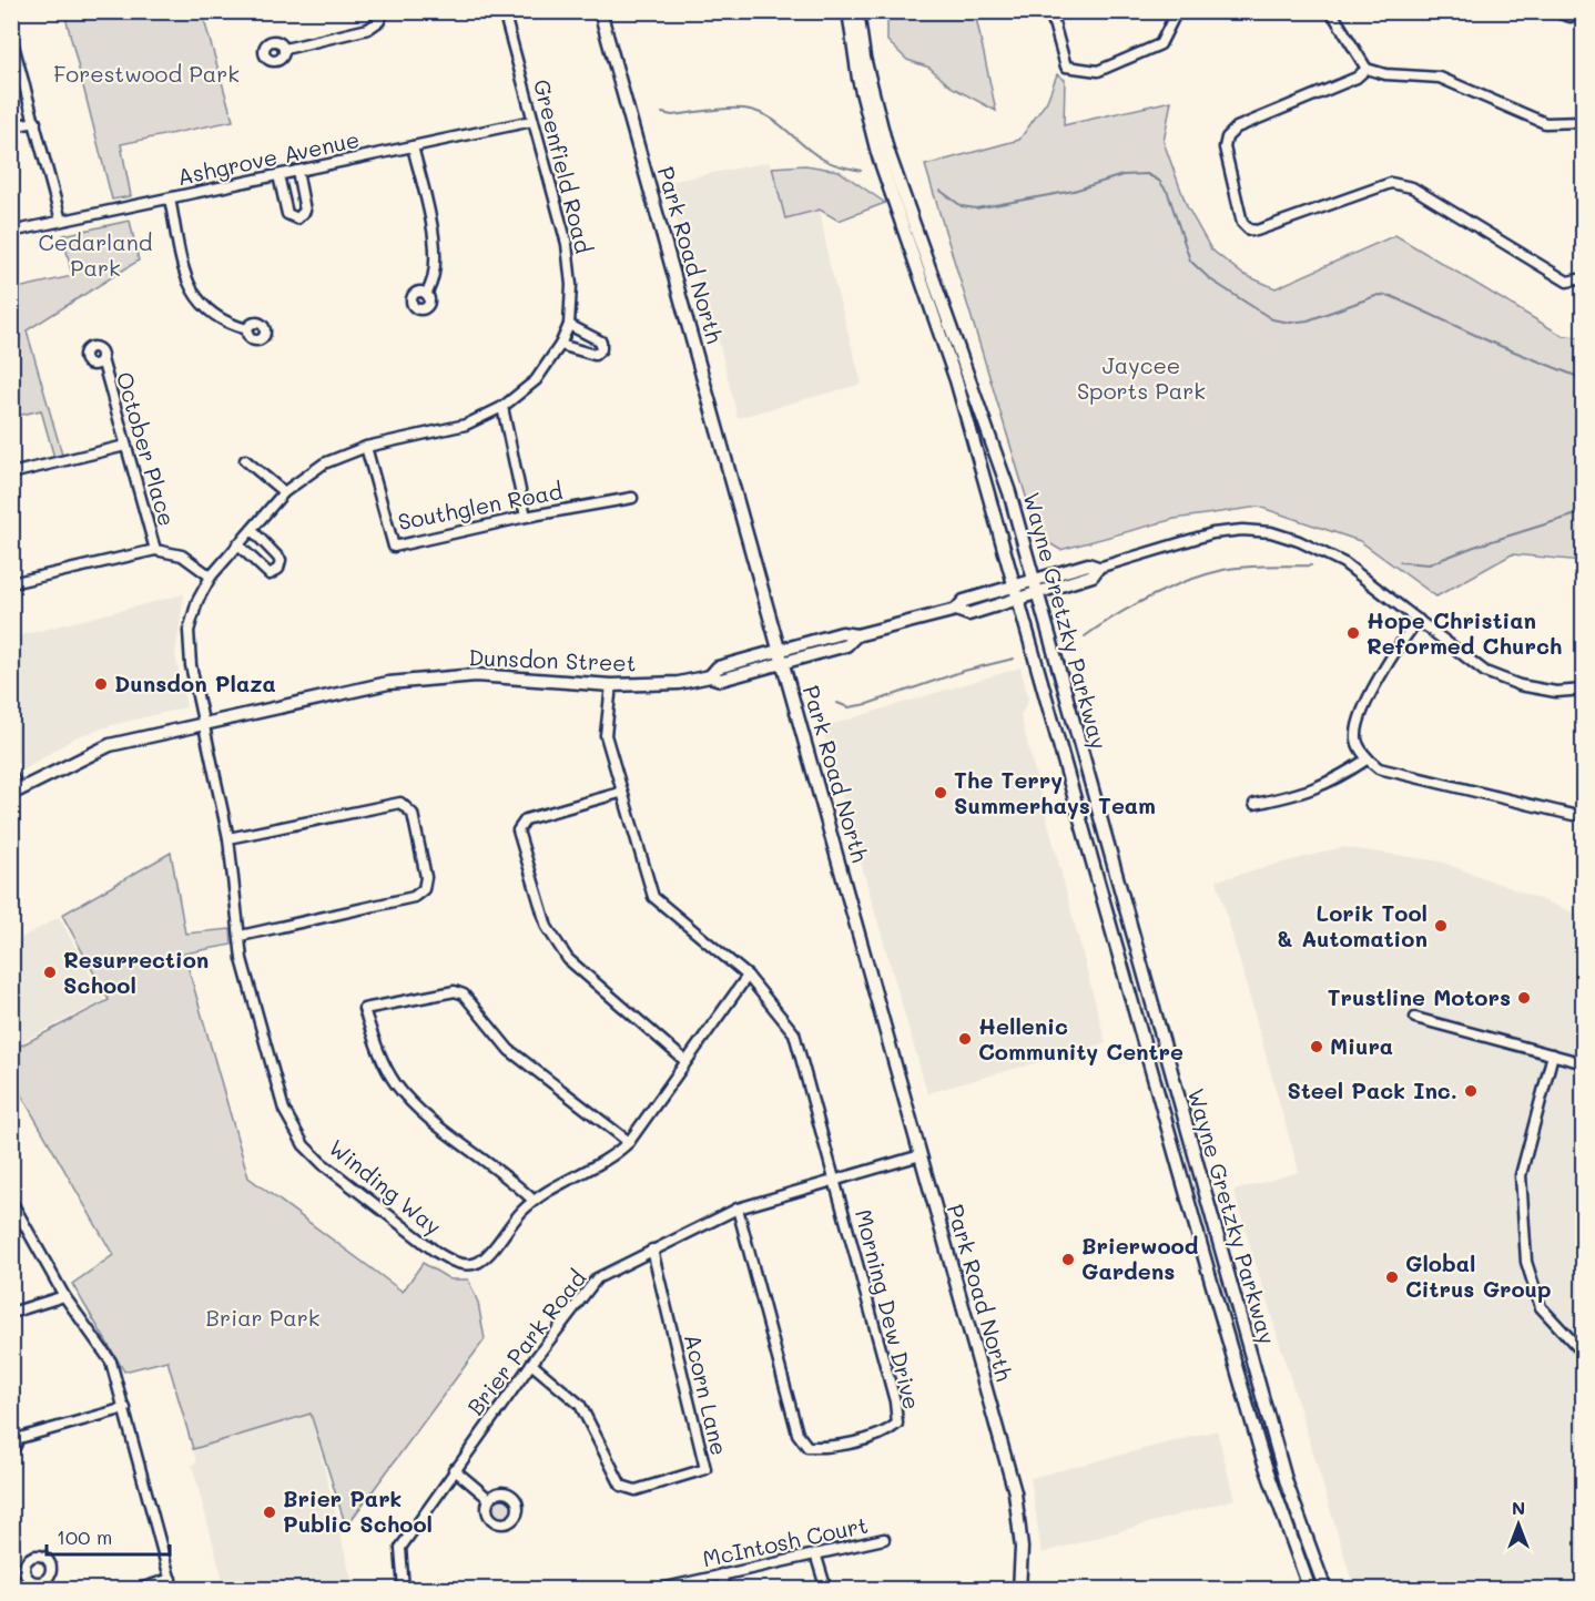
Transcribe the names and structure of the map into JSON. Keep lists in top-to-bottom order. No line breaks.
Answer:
{"streets":{"main road":["Park Road North","Wayne Gretzky Parkway","Dunsdon Street"],"street":["Ashgrove Avenue","Greenfield Road","October Place","Southglen Road","Winding Way","Morning Dew Drive","Brier Park Road","Acorn Lane","McIntosh Court"]},"crossings":[["Ashgrove Avenue","Greenfield Road"],["Greenfield Road","Southglen Road"],["Greenfield Road","Dunsdon Street"],["Greenfield Road","Winding Way"],["Park Road North","Dunsdon Street"],["Park Road North","Brier Park Road"],["Wayne Gretzky Parkway","Dunsdon Street"],["Dunsdon Street","Winding Way"],["Morning Dew Drive","Brier Park Road"],["Brier Park Road","Acorn Lane"]],"parks":["Forestwood Park","Cedarland Park","Jaycee Sports Park","Briar Park"],"places":["Hope Christian Reformed Church","Dunsdon Plaza","The Terry Summerhays Team","Lorik Tool & Automation","Resurrection School","Trustline Motors","Hellenic Community Centre","Miura","Steel Pack Inc.","Brierwood Gardens","Global Citrus Group","Brier Park Public School"],"scale_bar":"100 m","north":"top"}
